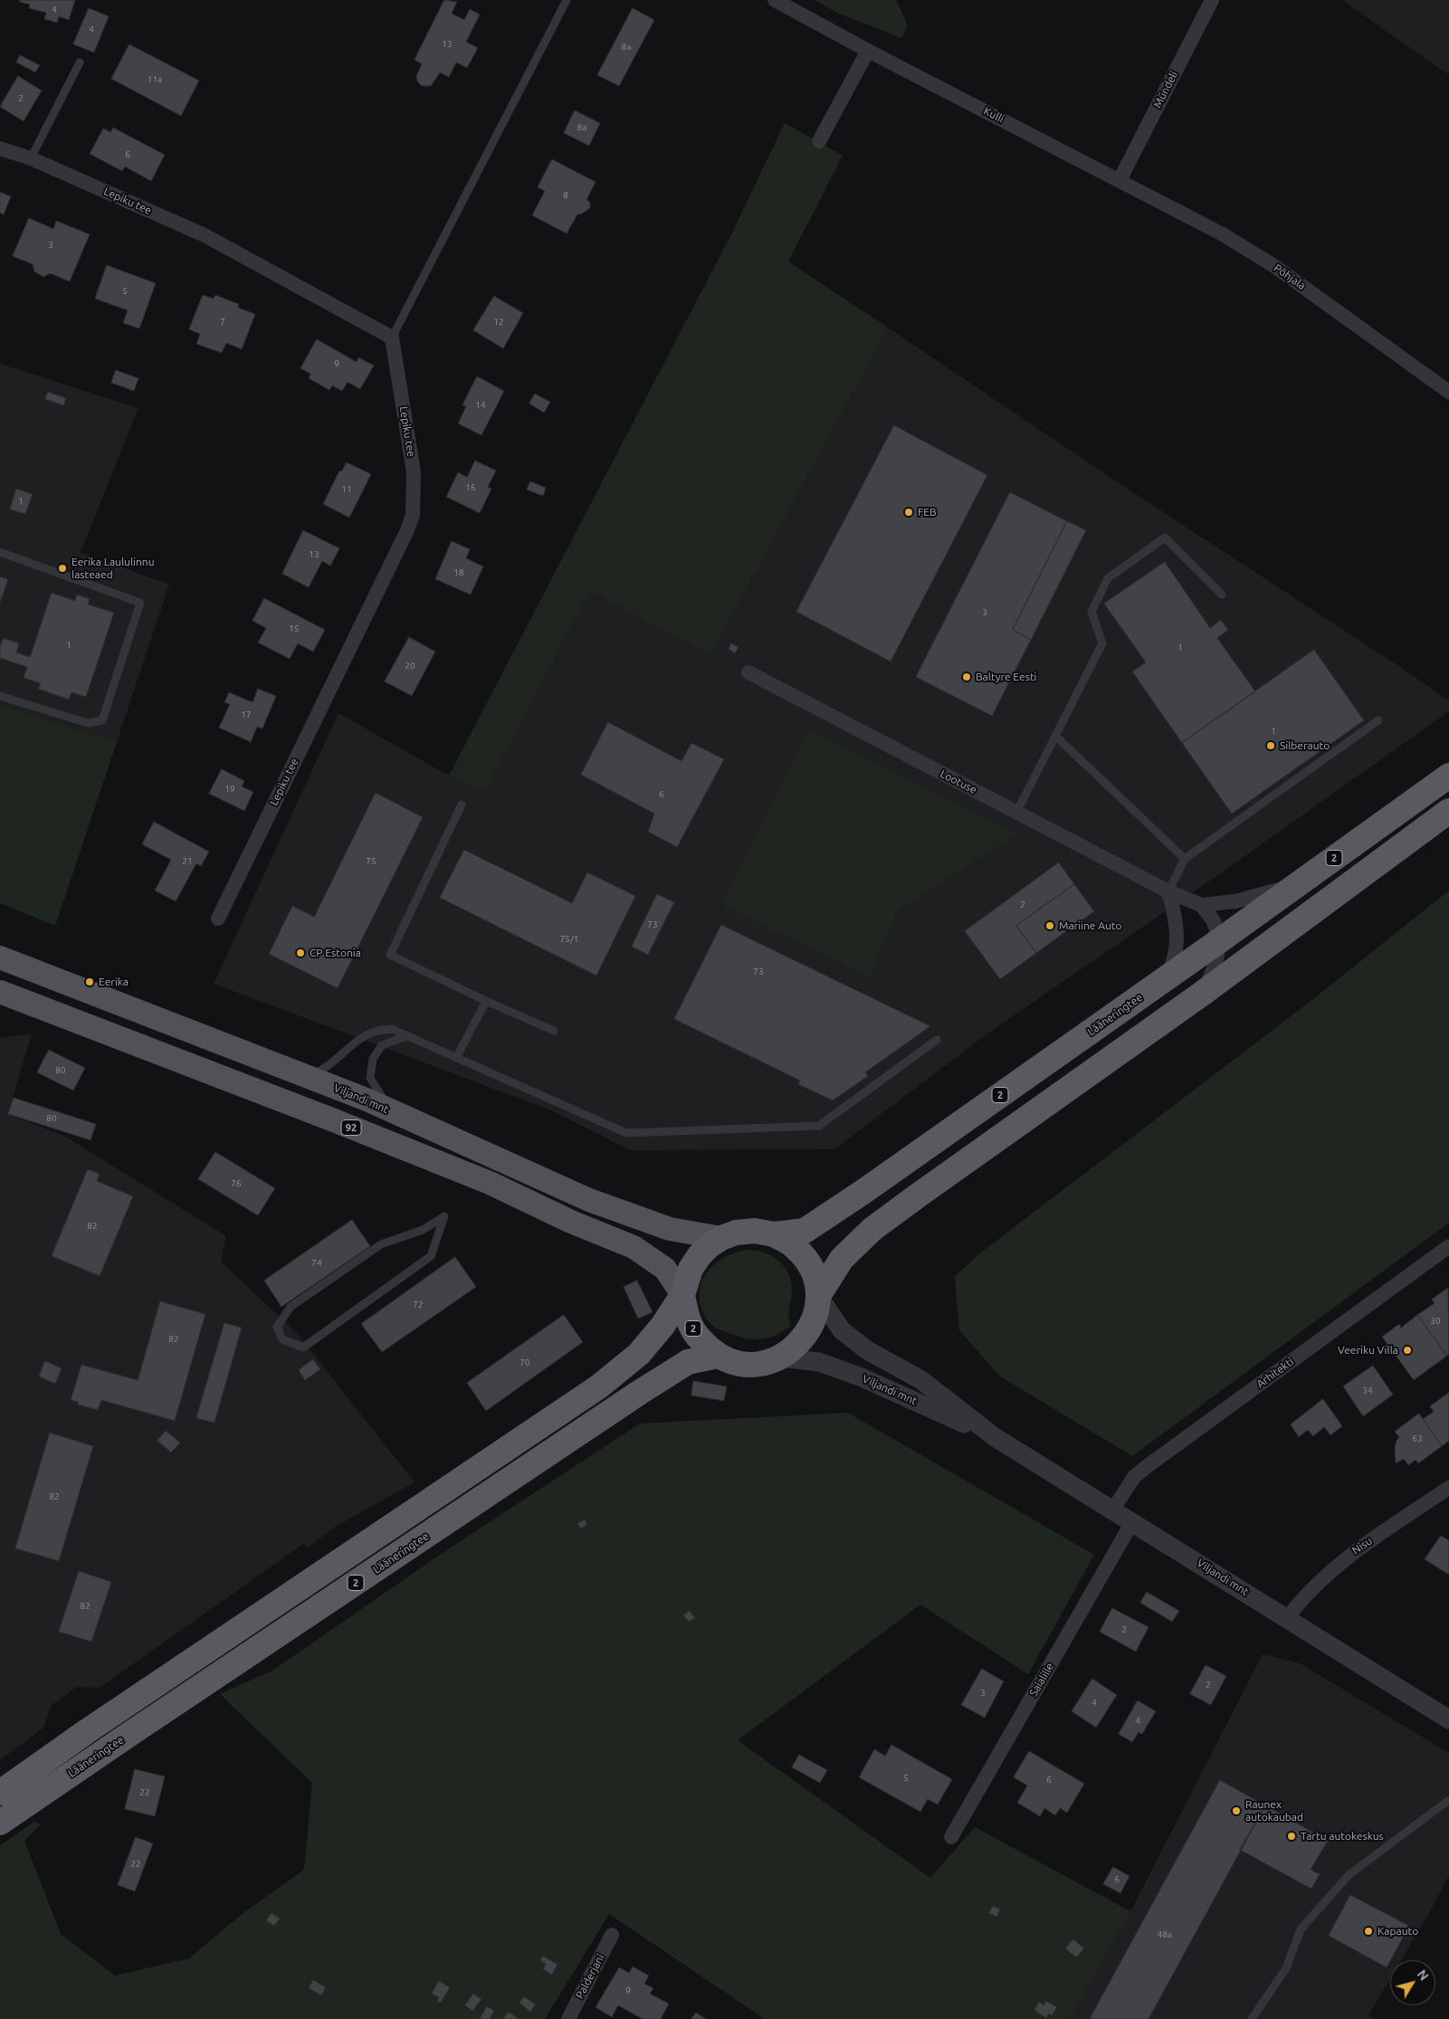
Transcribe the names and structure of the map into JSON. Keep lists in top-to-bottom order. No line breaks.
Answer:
{"streets":{"highway":["2","Lääneringtee"],"main road":["Viljandi mnt","92"],"street":["Mündeli","Kulli","Lepiku tee","Põhjala","Lootuse","Arhitekti","Nisu","Saialille","Palderjani"]},"crossings":[["Mündeli","Kulli"],["Mündeli","Põhjala"],["Kulli","Põhjala"],["Lootuse","Lääneringtee"],["Lääneringtee","Viljandi mnt"],["Lääneringtee","92"],["Viljandi mnt","92"],["Viljandi mnt","Arhitekti"],["Viljandi mnt","Nisu"],["Viljandi mnt","Saialille"]],"places":["FEB","Eerika Laululinnu lasteaed","Baltyre Eesti","Silberauto","Mariine Auto","CP Estonia","Eerika","Veeriku Villa","Raunex autokaubad","Tartu autokeskus","Kapauto"],"house_numbers":["4","4","13","8a","11a","2","8a","6","8","3","5","7","12","9","14","16","11","1","13","18","3","15","1","1","20","17","1","19","6","21","75","2","73","75/1","73","80","80","76","82","74","72","30","82","70","34","63","82","82","2","2","3","4","4","5","6","22","22","6","48a","9"],"north":"top right"}
